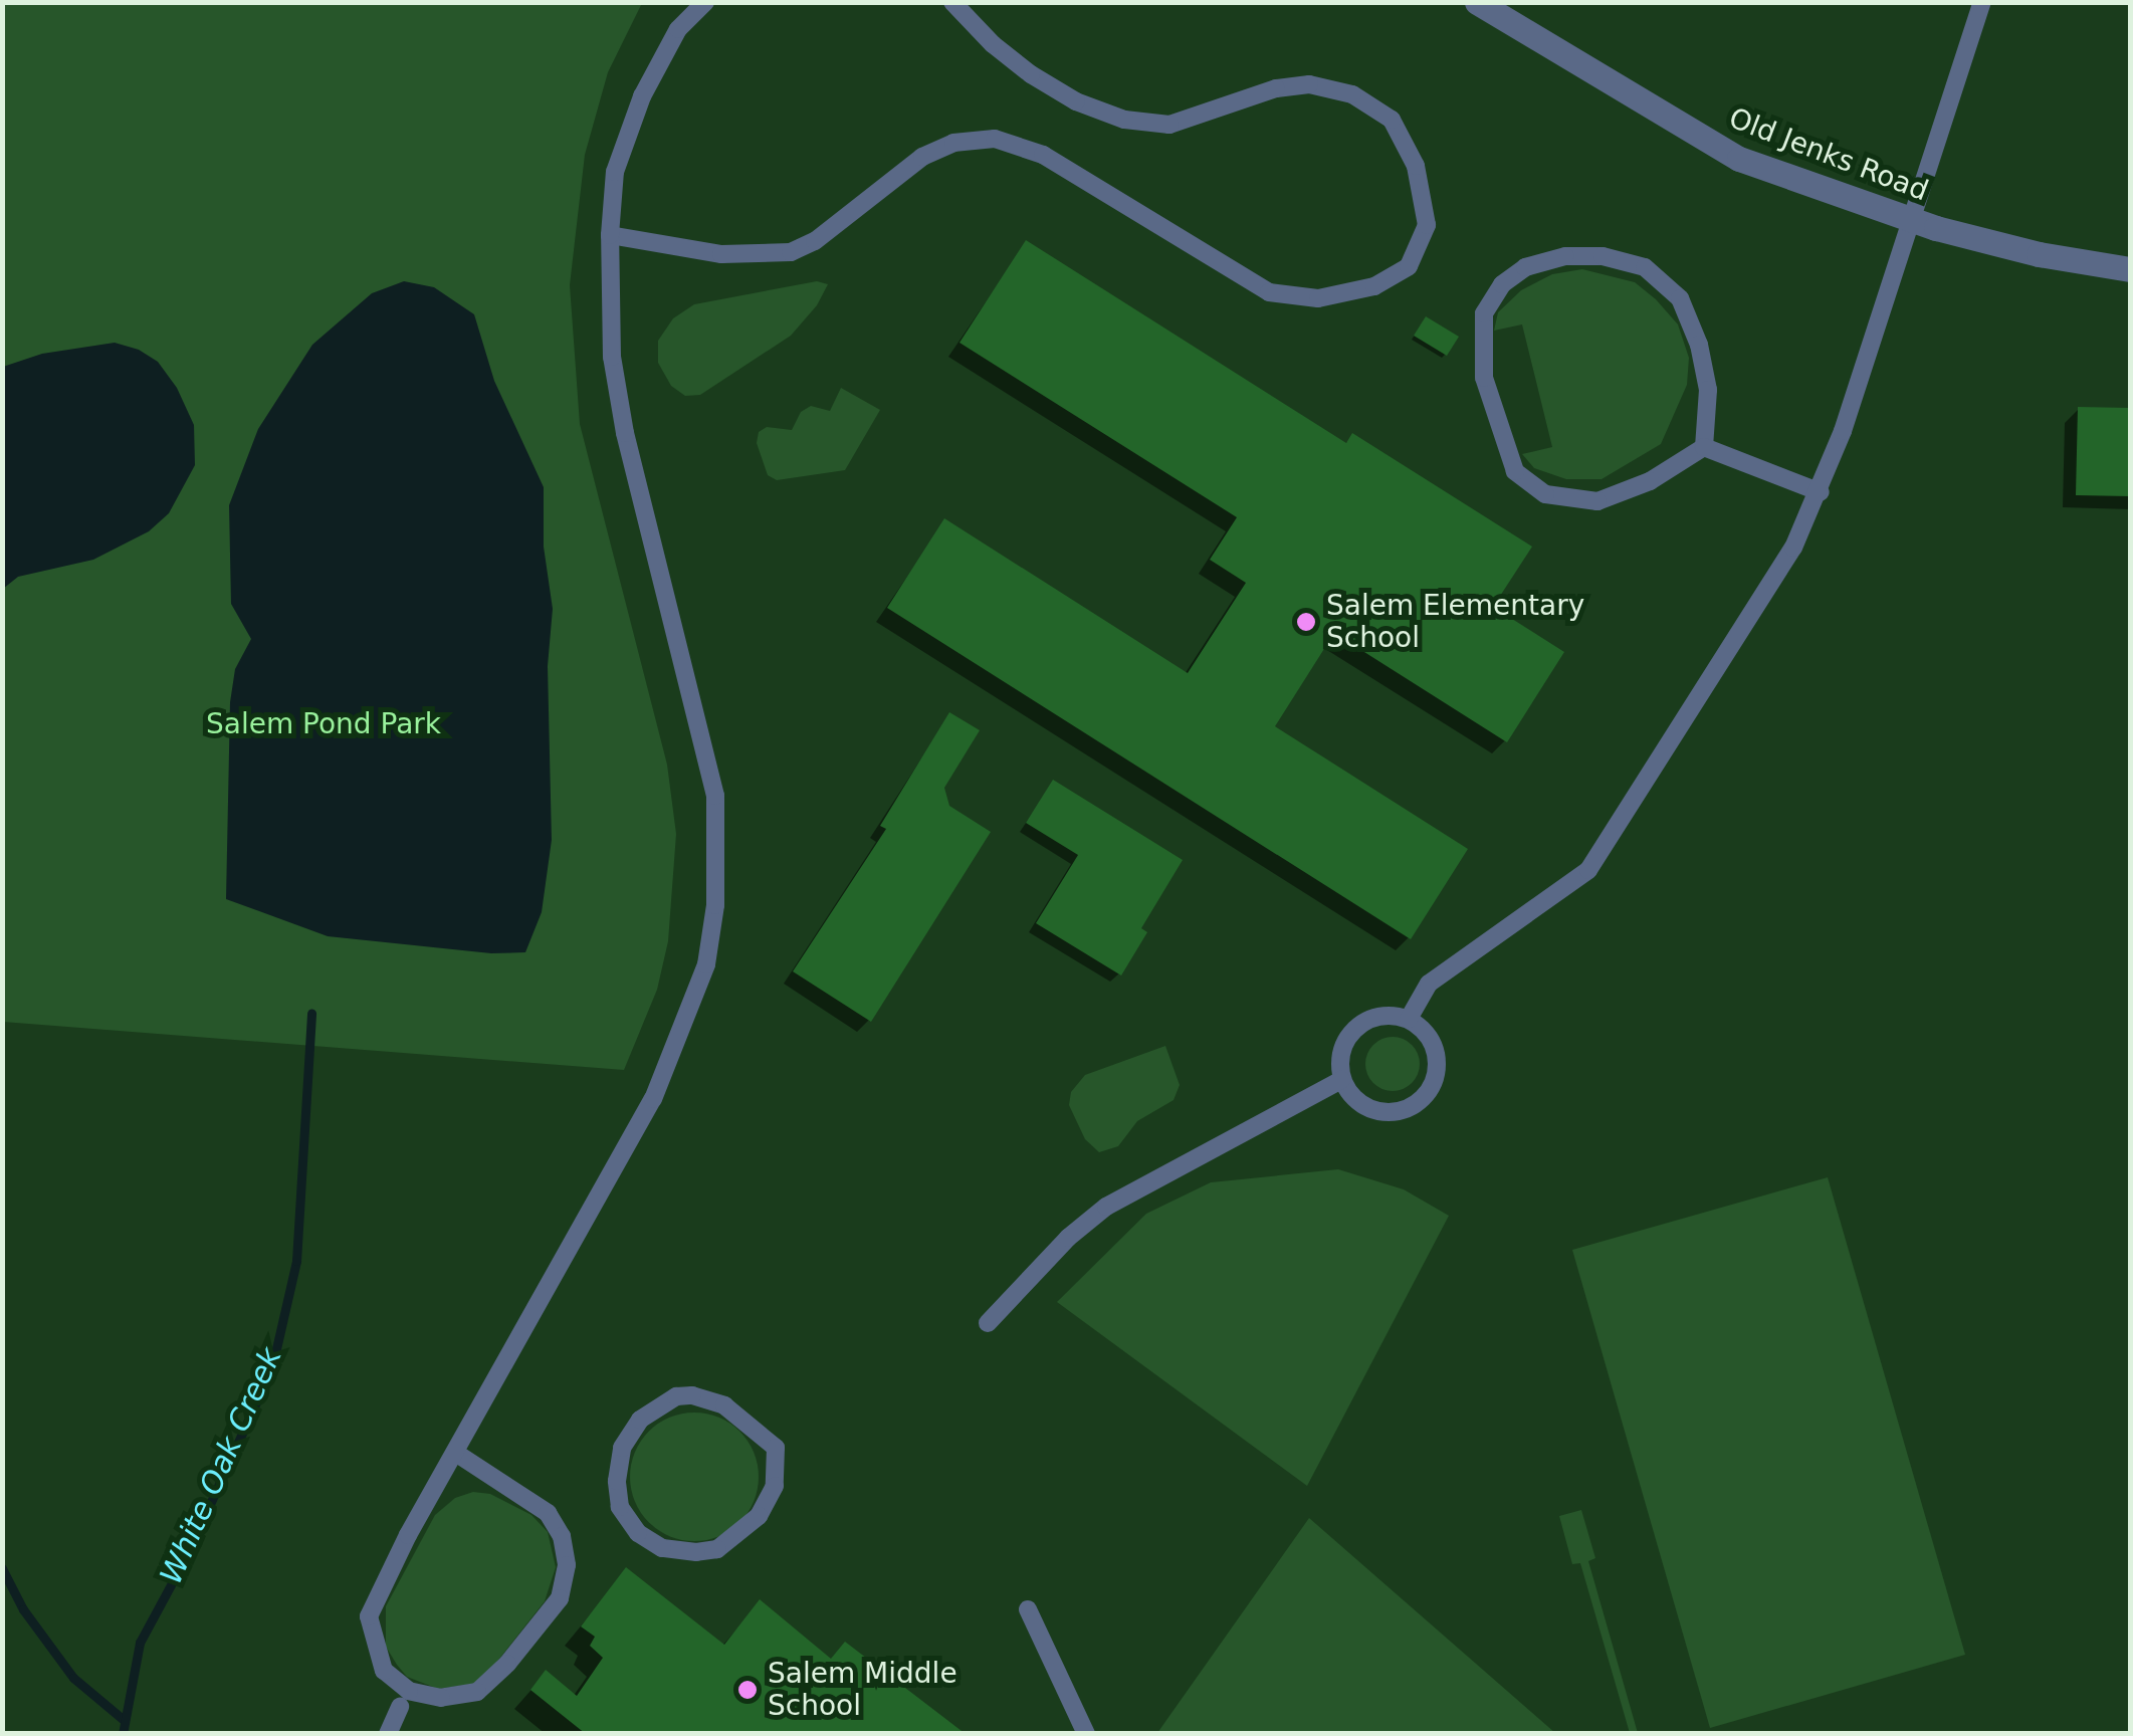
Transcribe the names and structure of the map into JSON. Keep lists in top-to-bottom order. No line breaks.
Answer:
{"streets":{"street":["Old Jenks Road"]},"water":["White Oak Creek"],"parks":["Salem Pond Park"],"places":["Salem Elementary School","Salem Middle School"]}
